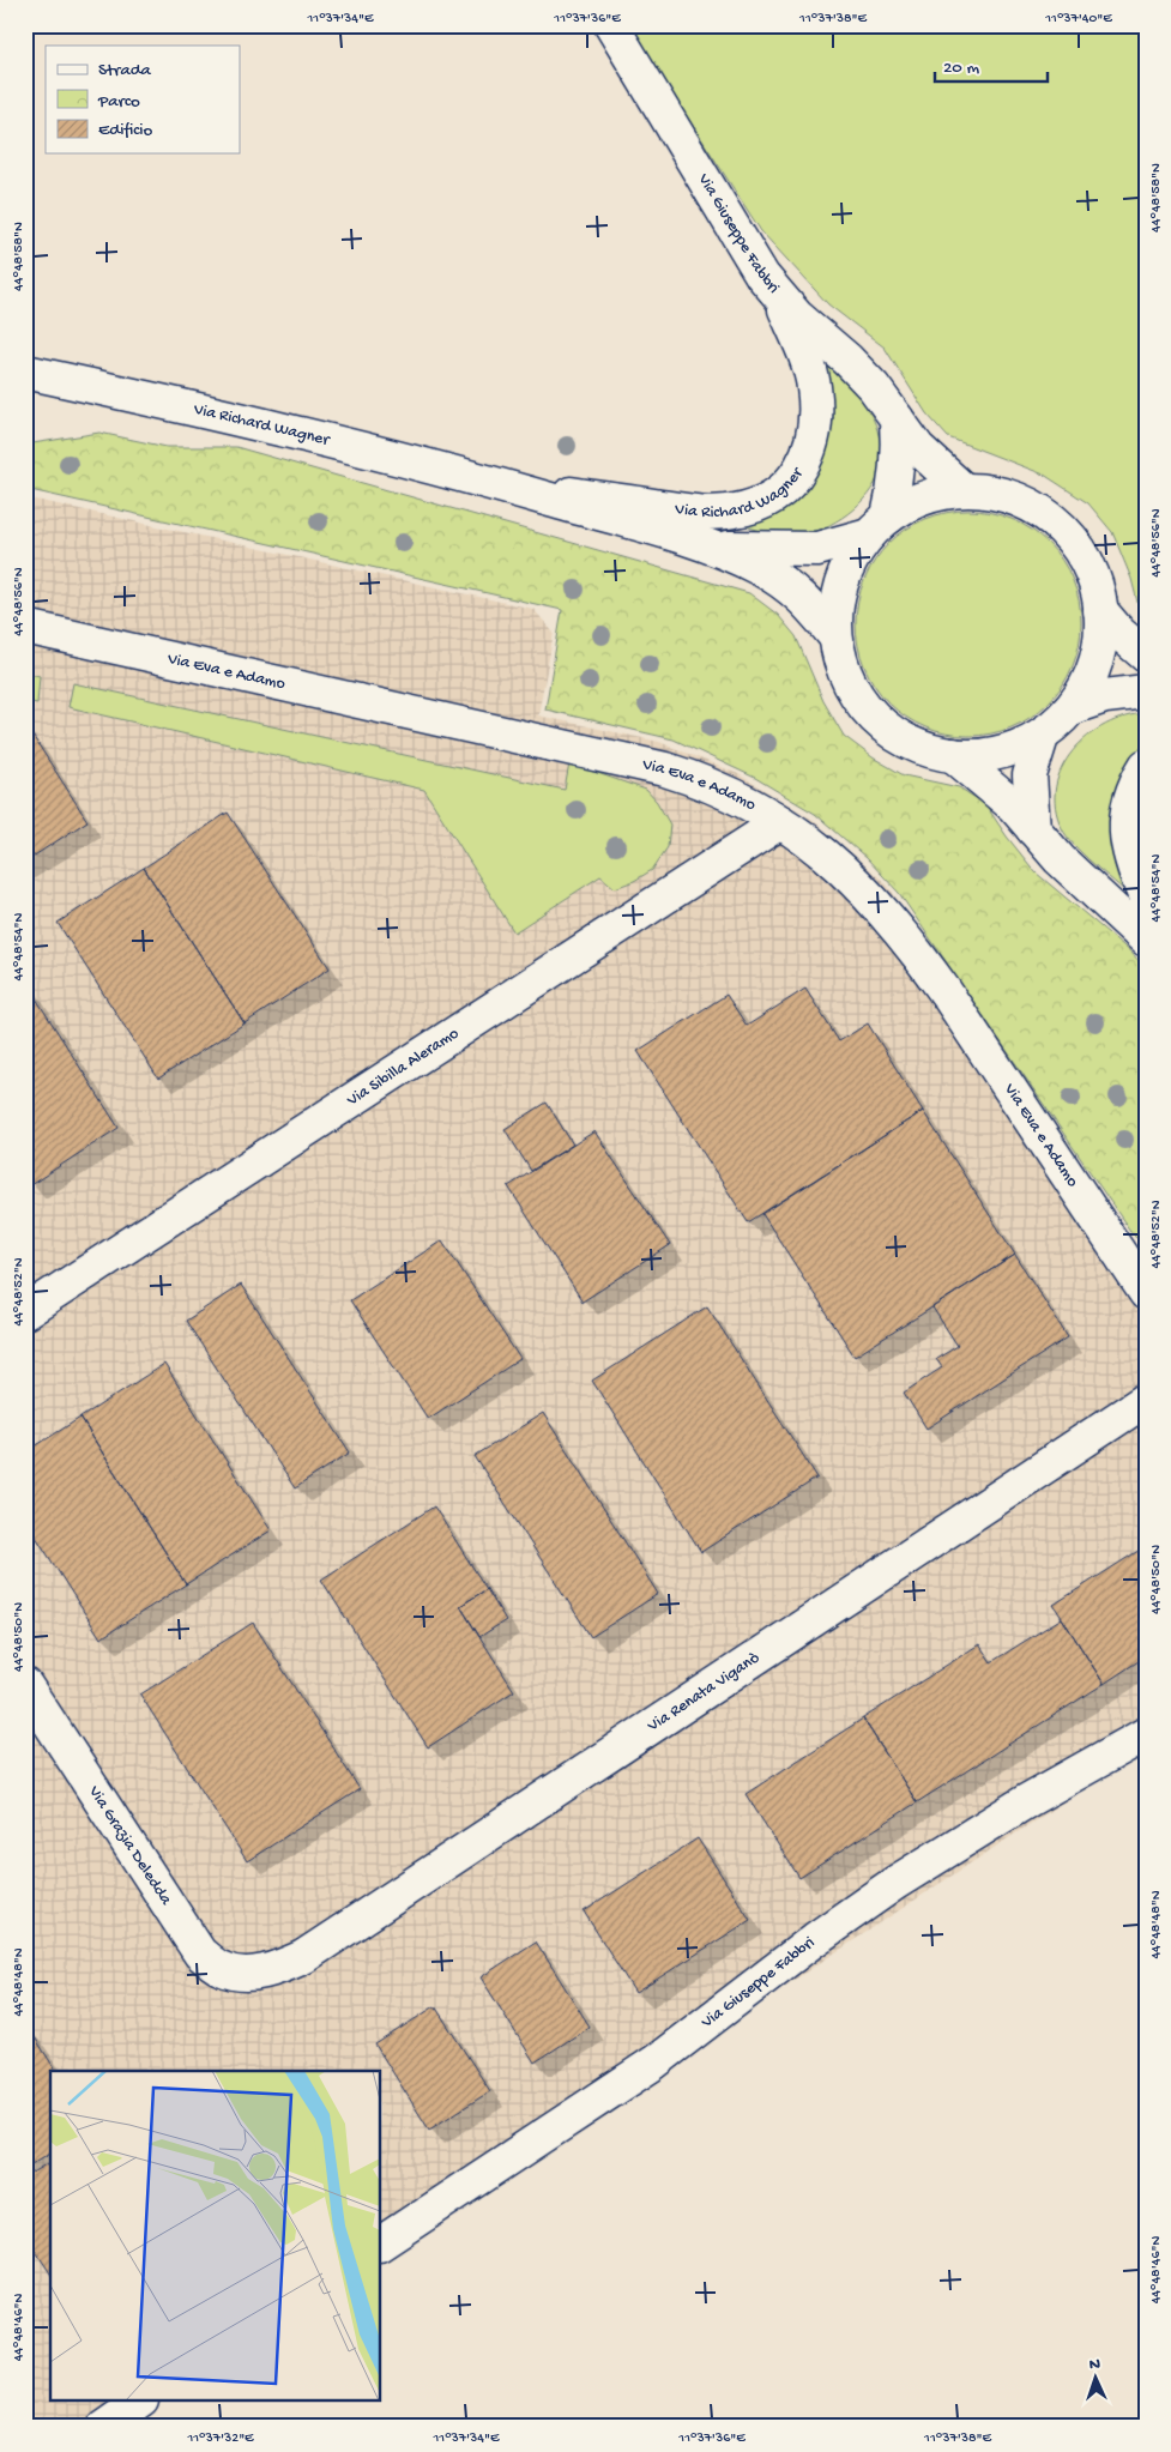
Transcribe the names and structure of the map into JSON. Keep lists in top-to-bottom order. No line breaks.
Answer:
{"streets":{"street":["Via Giuseppe Fabbri","Via Richard Wagner","Via Eva e Adamo","Via Sibilla Aleramo","Via Renata Viganò","Via Grazia Deledda"]},"crossings":[["Via Giuseppe Fabbri","Via Richard Wagner"],["Via Eva e Adamo","Via Sibilla Aleramo"],["Via Renata Viganò","Via Grazia Deledda"]],"legend":["Strada","Parco","Edificio"],"scale_bar":"20 m","north":"top","coordinates":["11°37'34\"E","11°37'36\"E","11°37'38\"E","11°37'40\"E","44°48'58\"N","44°48'56\"N","44°48'54\"N","44°48'52\"N","44°48'50\"N","44°48'48\"N","44°48'46\"N","11°37'32\"E"]}
